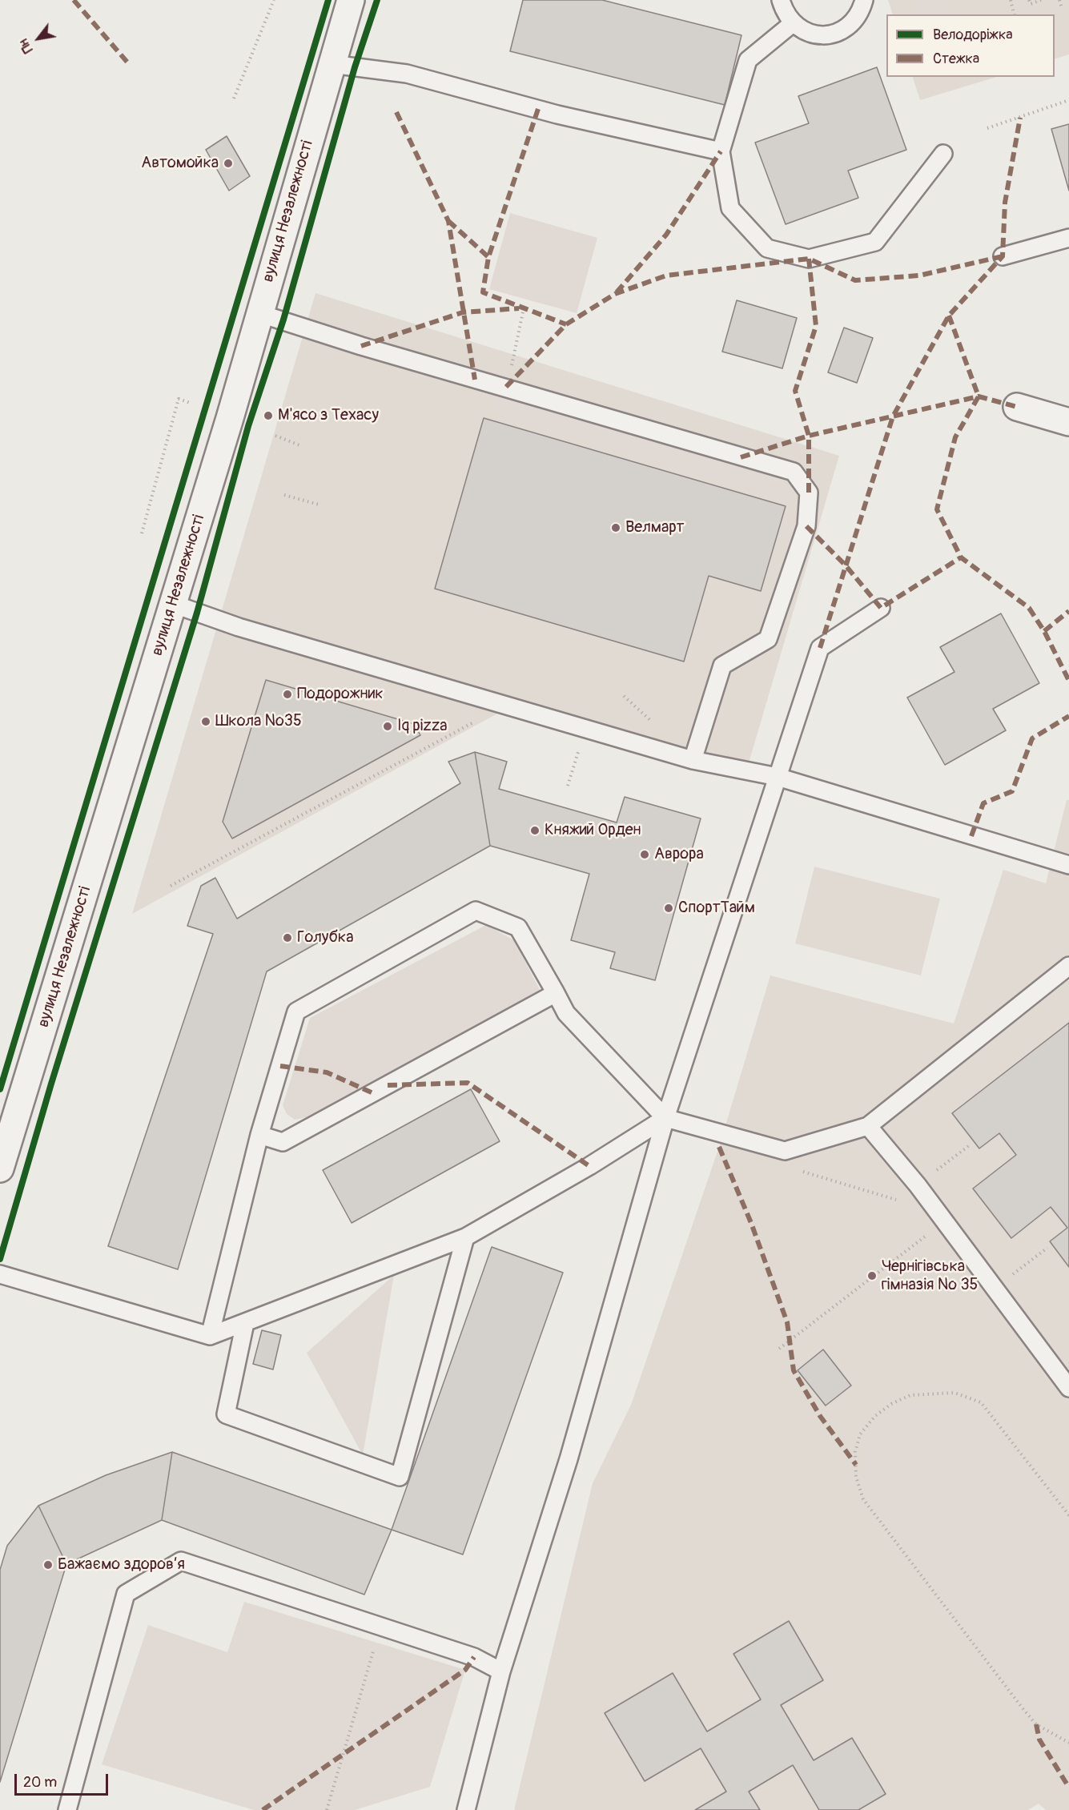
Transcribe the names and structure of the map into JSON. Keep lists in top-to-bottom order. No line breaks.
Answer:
{"streets":{"street":["вулиця Незалежності"]},"places":["Автомойка","М'ясо з Техасу","Велмарт","Подорожник","Школа №35","Iq pizza","Княжий Орден","Аврора","СпортТайм","Голубка","Чернігівська гімназія № 35","Бажаємо здоров’я"],"legend":["Велодоріжка","Стежка"],"scale_bar":"20 m","north":"bottom left"}
